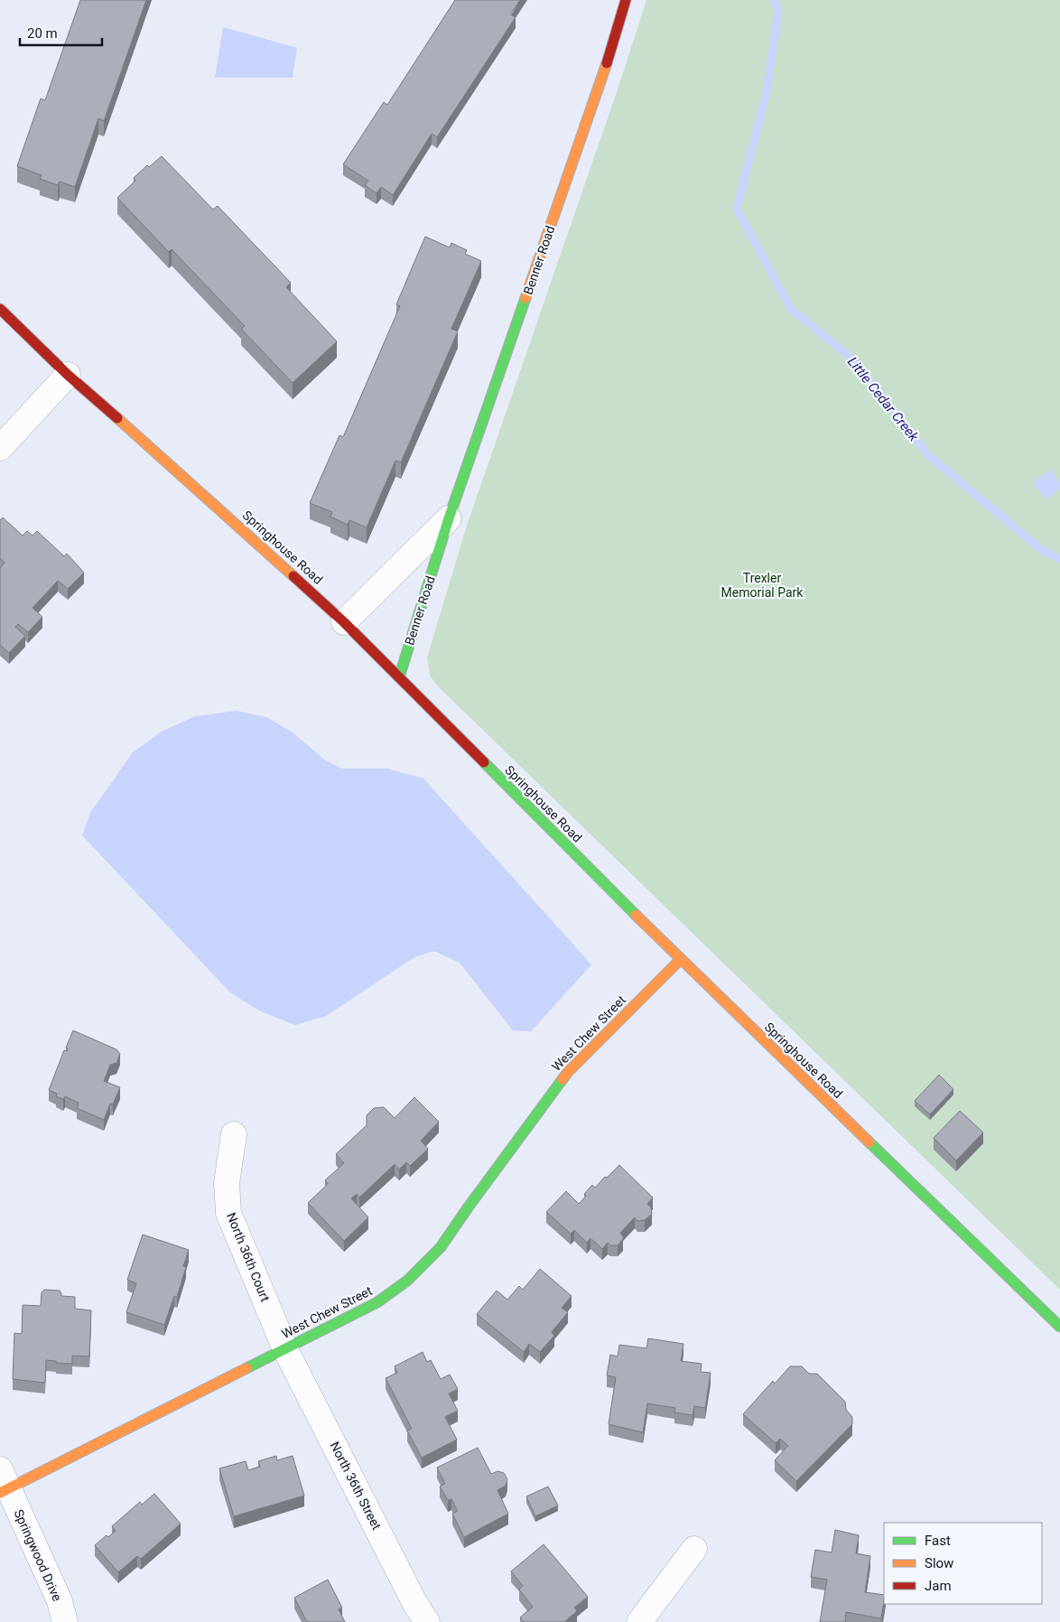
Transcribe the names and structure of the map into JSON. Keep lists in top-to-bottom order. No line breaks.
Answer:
{"streets":{"street":["Benner Road","Springhouse Road","West Chew Street","North 36th Court","North 36th Street","Springwood Drive"]},"crossings":[["Benner Road","Springhouse Road"],["Springhouse Road","West Chew Street"],["West Chew Street","North 36th Court"],["West Chew Street","North 36th Street"],["West Chew Street","Springwood Drive"],["North 36th Court","North 36th Street"]],"water":["Little Cedar Creek"],"parks":["Trexler Memorial Park"],"legend":["Fast","Slow","Jam"],"scale_bar":"20 m"}
